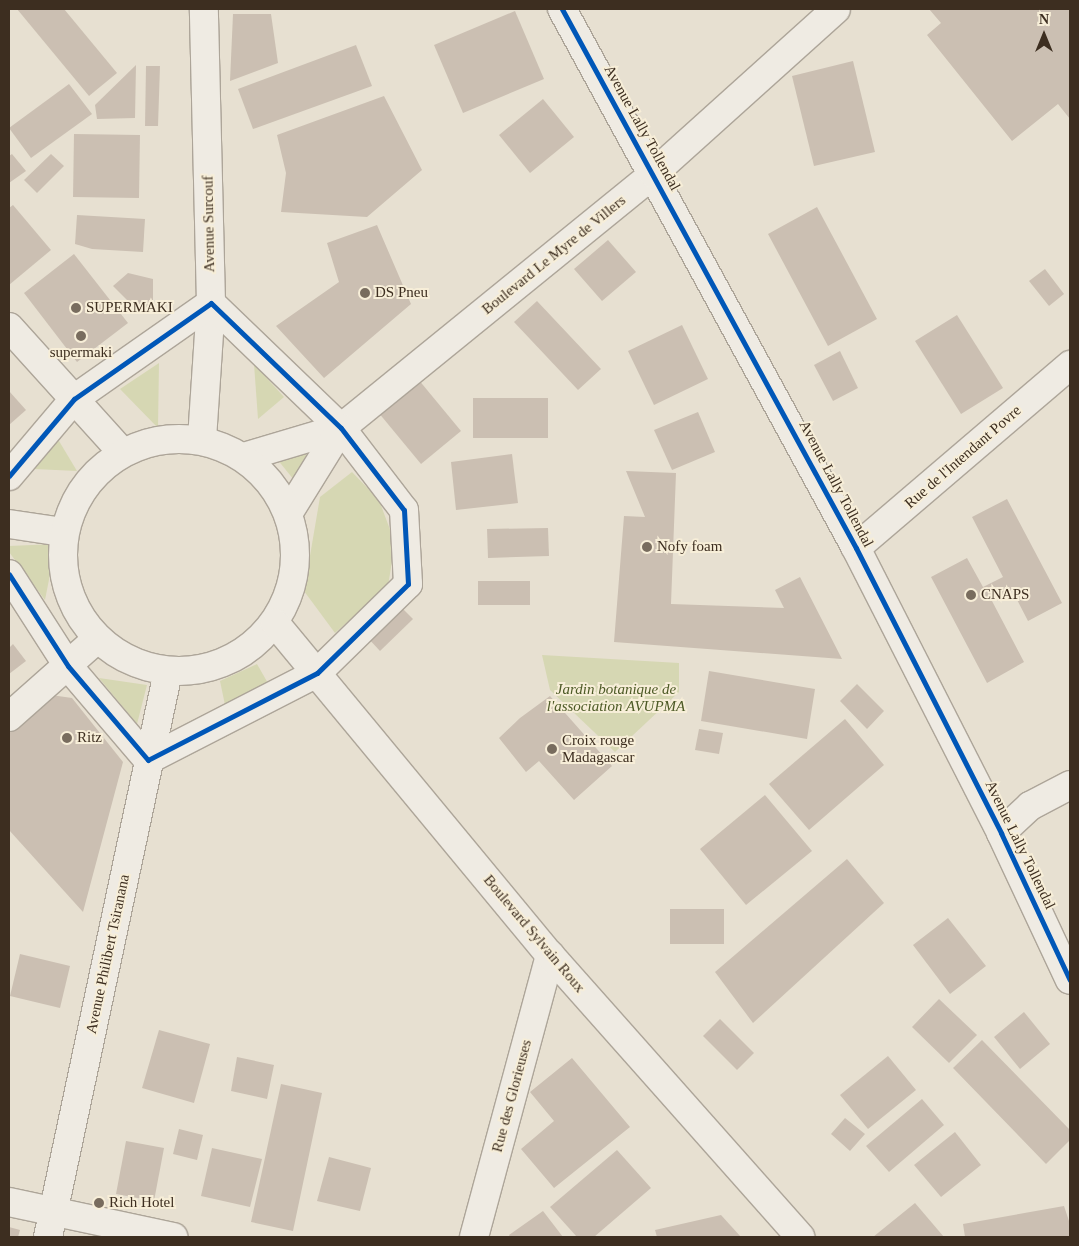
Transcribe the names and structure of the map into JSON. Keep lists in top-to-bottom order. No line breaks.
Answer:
{"streets":{"street":["Avenue Lally Tollendal","Avenue Surcouf","Boulevard Le Myre de Villers","Rue de l'Intendant Povre","Boulevard Sylvain Roux","Avenue Philibert Tsiranana","Rue des Glorieuses"]},"crossings":[["Avenue Lally Tollendal","Boulevard Le Myre de Villers"],["Avenue Lally Tollendal","Rue de l'Intendant Povre"],["Boulevard Sylvain Roux","Rue des Glorieuses"]],"parks":["Jardin botanique de l'association AVUPMA"],"places":["DS Pneu","SUPERMAKI","supermaki","Nofy foam","CNAPS","Ritz","Croix rouge Madagascar","Rich Hotel"],"north":"top"}
